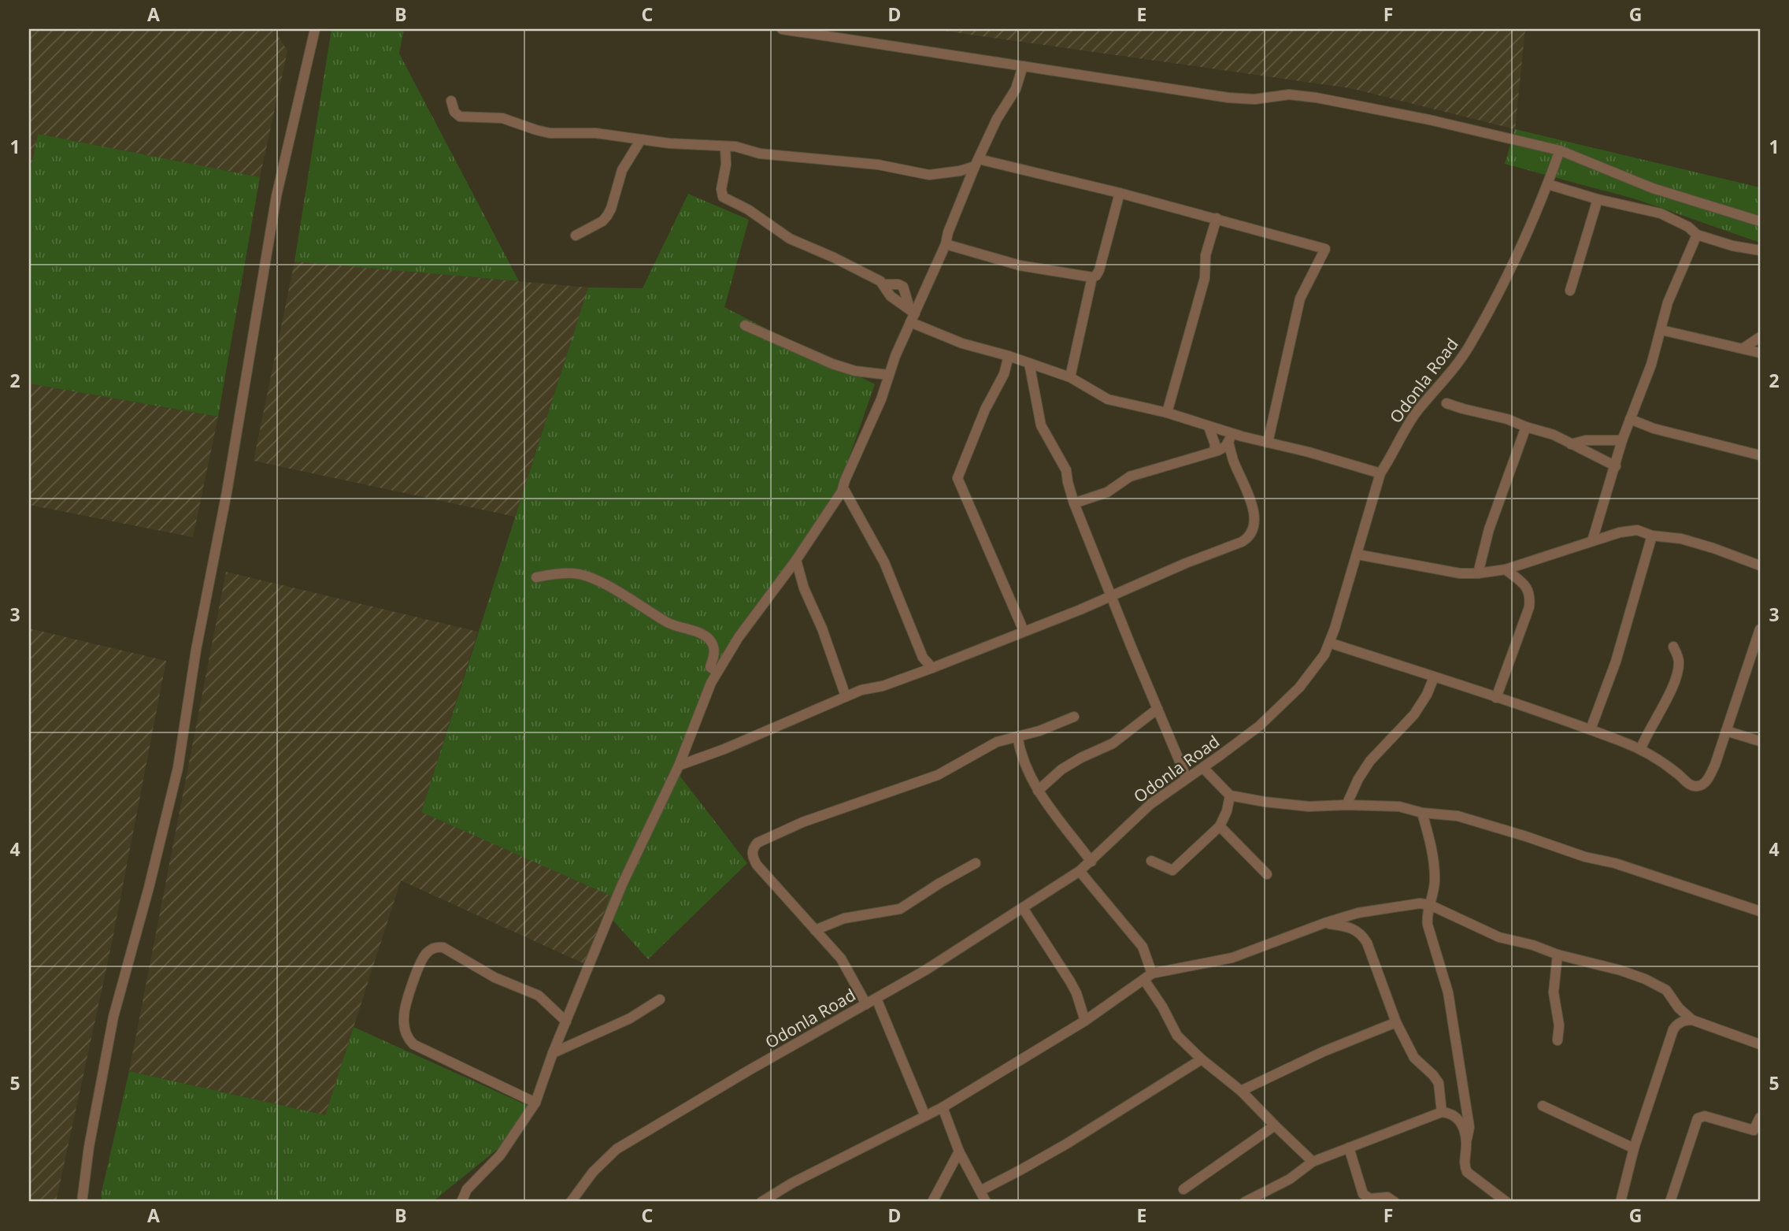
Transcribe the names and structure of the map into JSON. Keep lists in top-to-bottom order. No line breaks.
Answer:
{"streets":{"street":["Odonla Road"]},"grid":{"columns":["A","B","C","D","E","F","G"],"rows":["1","2","3","4","5"]}}
